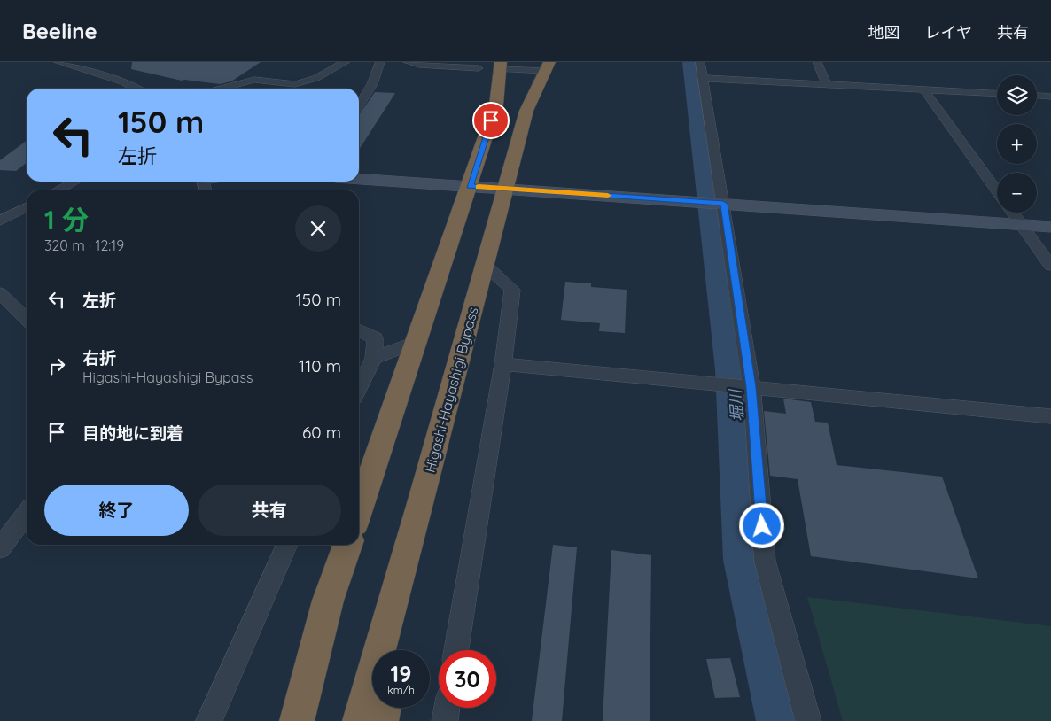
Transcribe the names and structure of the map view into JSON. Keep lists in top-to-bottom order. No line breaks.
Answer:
{"streets":{"highway":["Higashi-Hayashigi Bypass"]},"water":["堀川"],"page":{"header":"Beeline","nav":["地図","レイヤ","共有"],"map_buttons":["+","−"],"turn":["150 m","左折"],"heading":["1 分","320 m · 12:19"],"list":[{"name":"左折","value":"150 m"},{"name":"右折","note":"Higashi-Hayashigi Bypass","value":"110 m"},{"name":"目的地に到着","value":"60 m"}],"buttons":["終了","共有"],"speed":"19 km/h","limit":"30"}}
